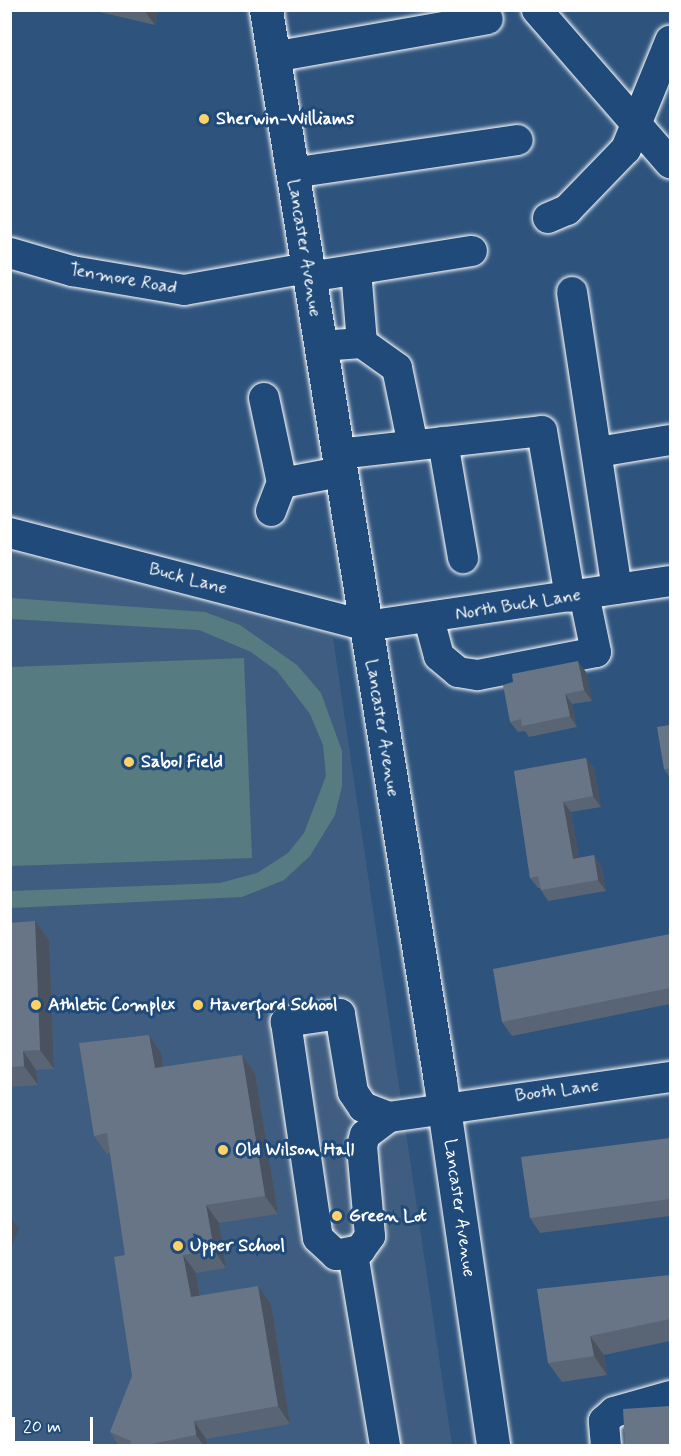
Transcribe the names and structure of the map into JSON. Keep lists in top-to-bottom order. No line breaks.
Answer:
{"streets":{"highway":["Lancaster Avenue"],"street":["Tenmore Road","Buck Lane","North Buck Lane","Booth Lane"]},"crossings":[["Lancaster Avenue","Tenmore Road"],["Lancaster Avenue","Buck Lane"],["Lancaster Avenue","North Buck Lane"],["Lancaster Avenue","Booth Lane"],["Buck Lane","North Buck Lane"]],"places":["Sherwin-Williams","Sabol Field","Athletic Complex","Haverford School","Old Wilson Hall","Green Lot","Upper School"],"scale_bar":"20 m"}
